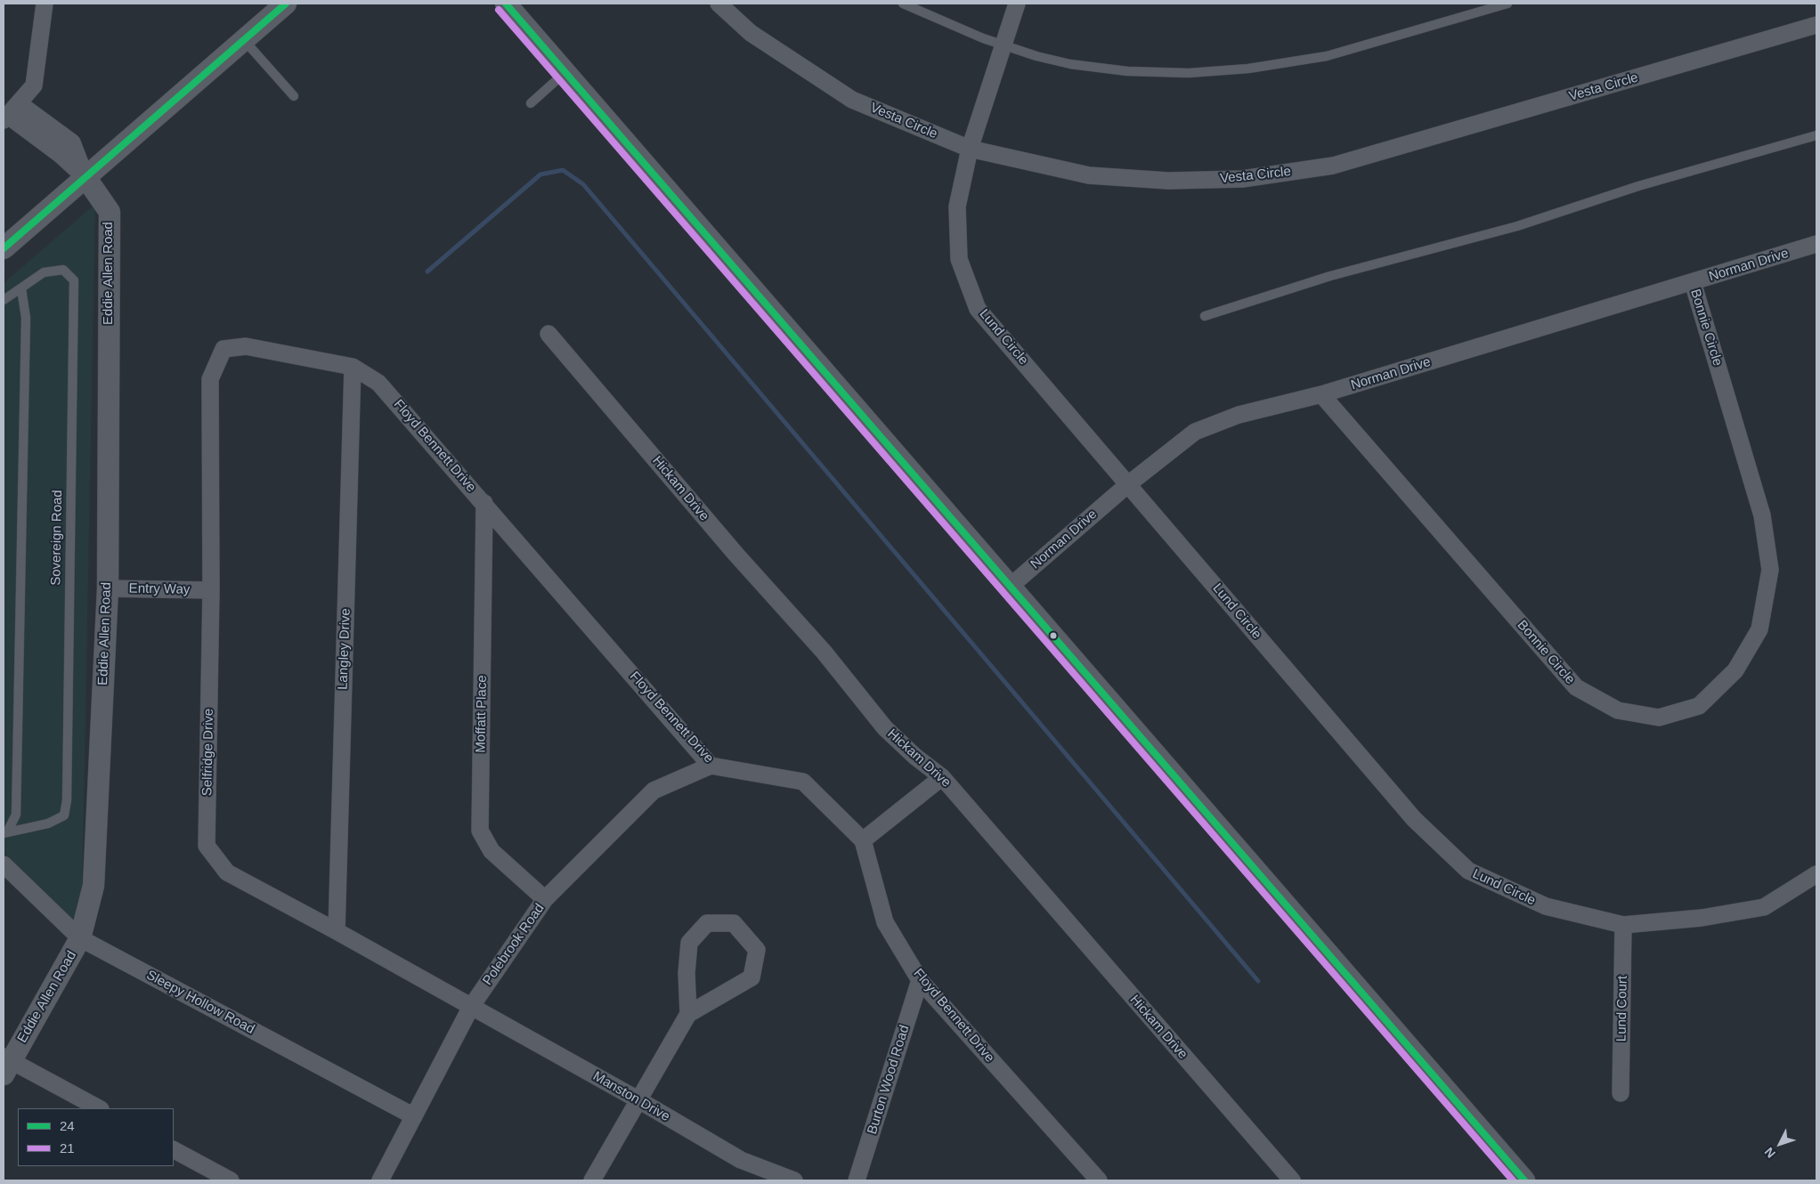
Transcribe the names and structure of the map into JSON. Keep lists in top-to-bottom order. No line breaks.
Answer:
{"streets":{"street":["Vesta Circle","Norman Drive","Eddie Allen Road","Bonnie Circle","Lund Circle","Floyd Bennett Drive","Hickam Drive","Entry Way","Langley Drive","Moffatt Place","Selfridge Drive","Polebrook Road","Sleepy Hollow Road","Lund Court","Burton Wood Road","Manston Drive"],"lane":["Sovereign Road"]},"crossings":[["Vesta Circle","Lund Circle"],["Norman Drive","Bonnie Circle"],["Norman Drive","Lund Circle"],["Eddie Allen Road","Entry Way"],["Eddie Allen Road","Sleepy Hollow Road"],["Lund Circle","Lund Court"],["Floyd Bennett Drive","Langley Drive"],["Floyd Bennett Drive","Moffatt Place"],["Floyd Bennett Drive","Selfridge Drive"],["Floyd Bennett Drive","Polebrook Road"],["Floyd Bennett Drive","Burton Wood Road"],["Entry Way","Selfridge Drive"],["Langley Drive","Selfridge Drive"],["Moffatt Place","Polebrook Road"],["Selfridge Drive","Polebrook Road"],["Selfridge Drive","Manston Drive"],["Polebrook Road","Sleepy Hollow Road"],["Polebrook Road","Manston Drive"]],"lines":["transit line 24","transit line 21"],"legend":["24","21"],"north":"bottom left"}
